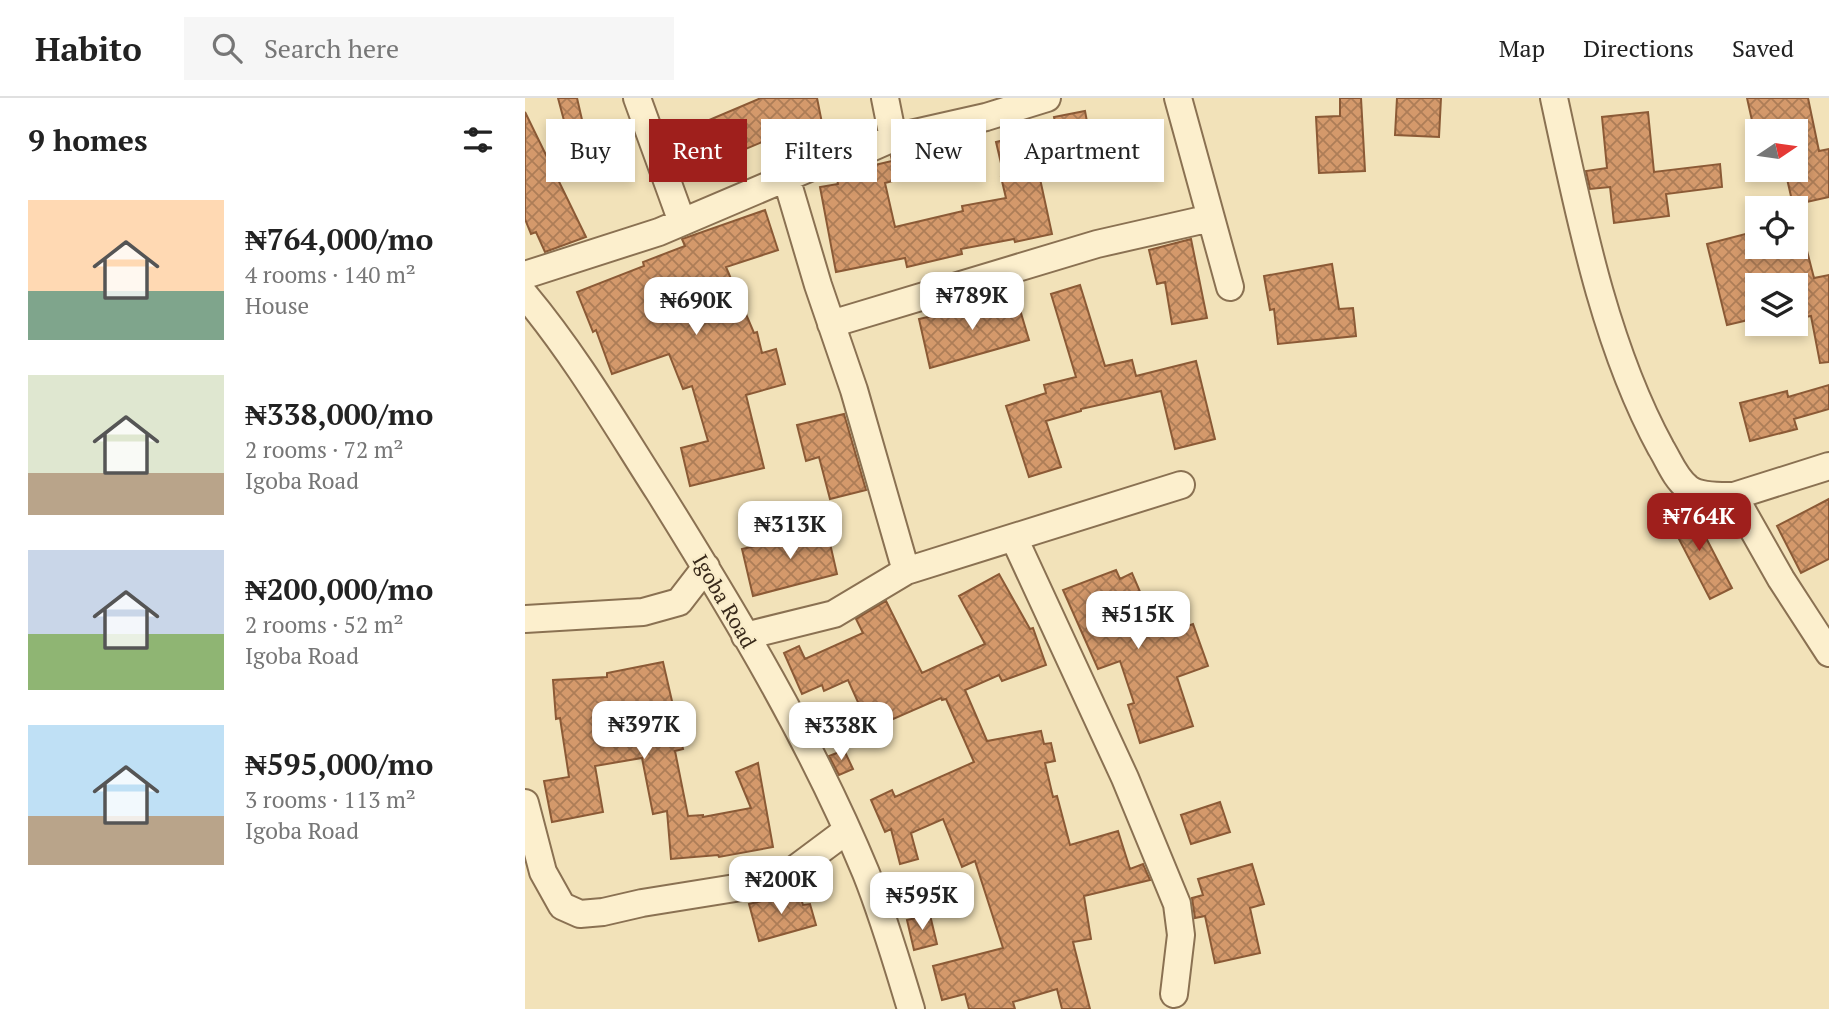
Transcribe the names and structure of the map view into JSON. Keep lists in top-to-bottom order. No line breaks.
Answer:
{"streets":{"street":["Igoba Road"]},"north":"right","page":{"header":"Habito","search":"Search here","nav":["Map","Directions","Saved"],"heading":"9 homes","chip":["Buy","Rent","Filters","New","Apartment"],"list":[{"name":"₦764,000/mo","note":"4 rooms · 140 m² · House"},{"name":"₦338,000/mo","note":"2 rooms · 72 m² · Igoba Road"},{"name":"₦200,000/mo","note":"2 rooms · 52 m² · Igoba Road"},{"name":"₦595,000/mo","note":"3 rooms · 113 m² · Igoba Road"}],"price":["₦789K","₦690K","₦764K","₦313K","₦515K","₦397K","₦338K","₦200K","₦595K"]}}
